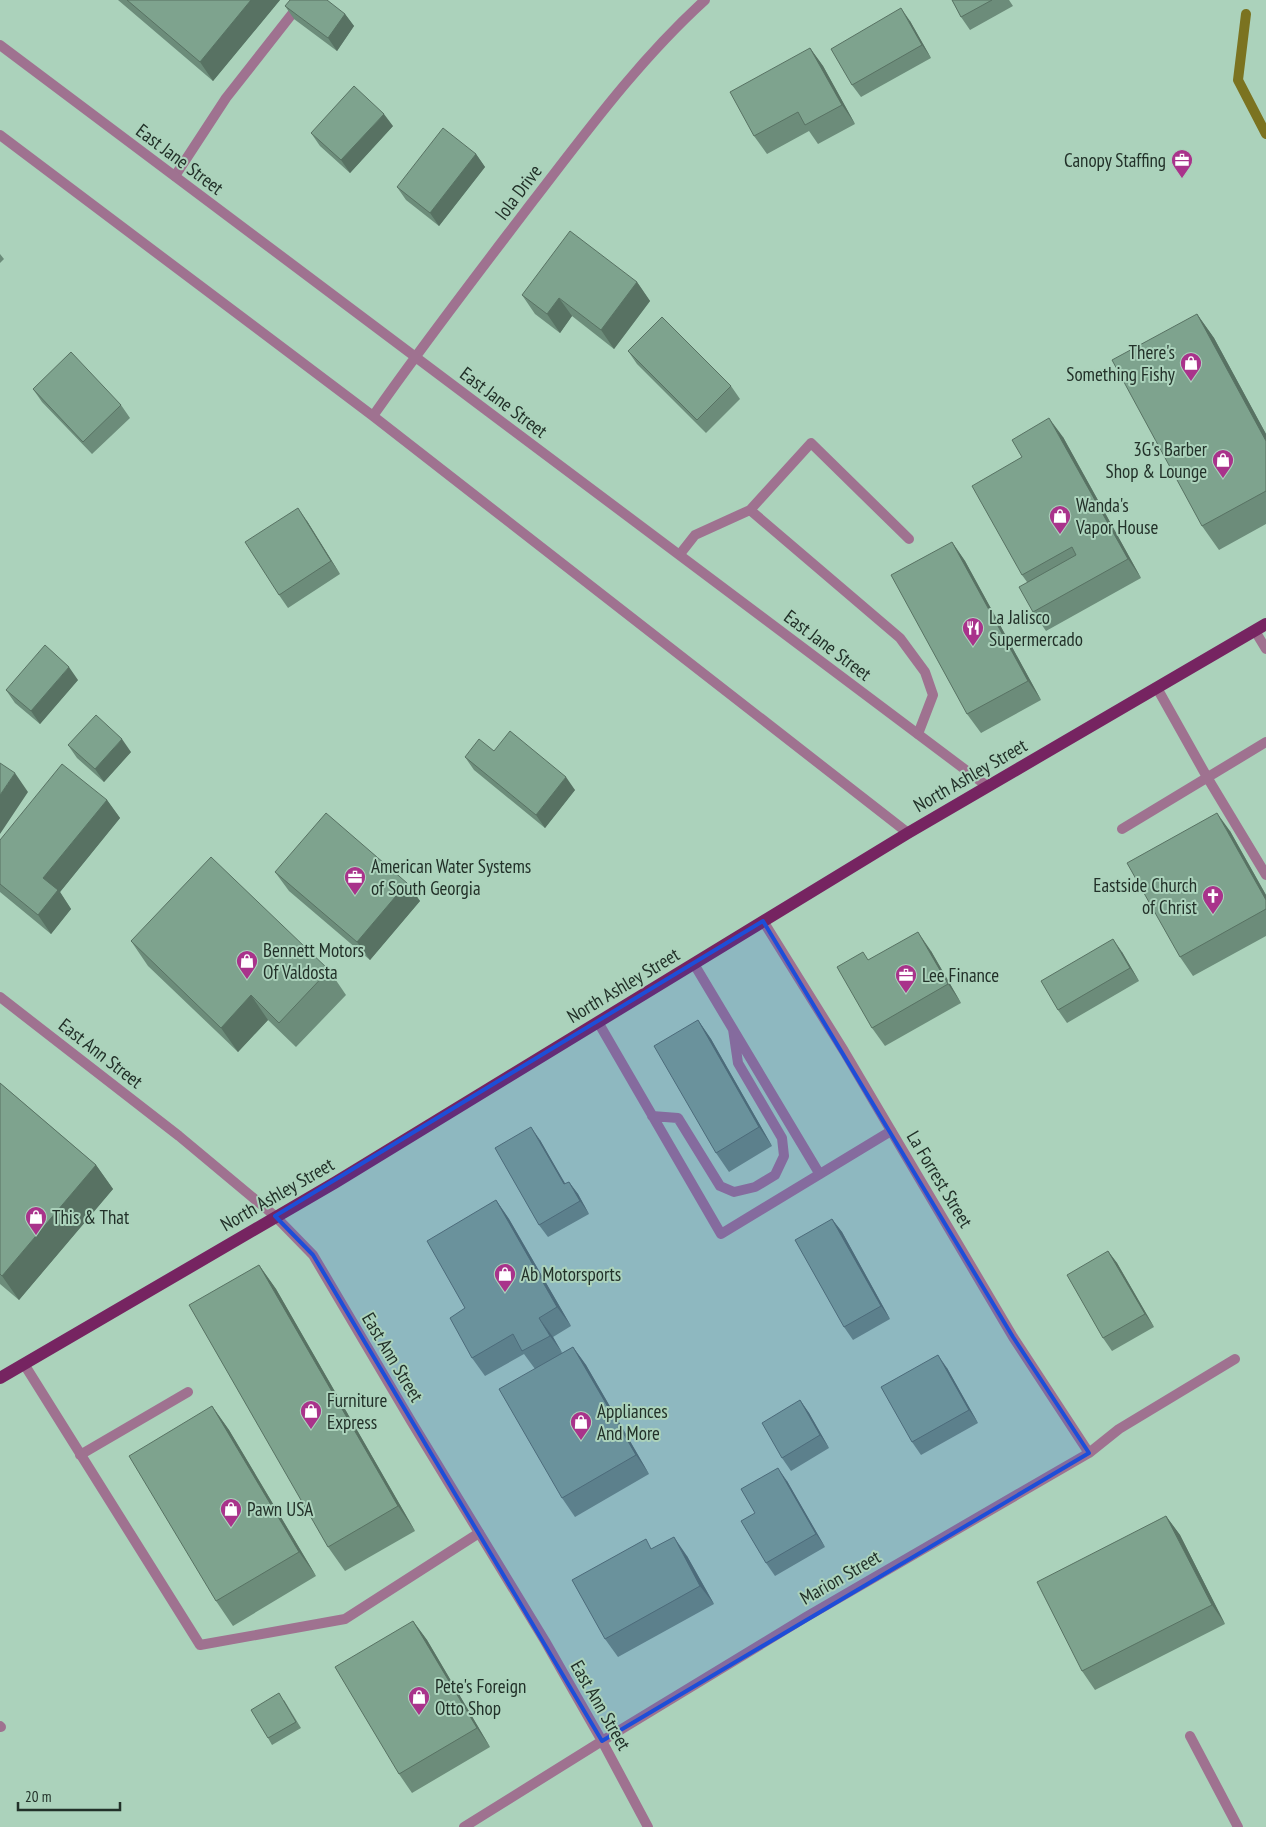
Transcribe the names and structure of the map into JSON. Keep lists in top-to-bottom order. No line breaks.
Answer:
{"streets":{"main road":["North Ashley Street"],"street":["East Jane Street","Iola Drive","East Ann Street","La Forrest Street","Marion Street"]},"crossings":[["East Jane Street","Iola Drive"],["East Jane Street","North Ashley Street"],["North Ashley Street","East Ann Street"],["North Ashley Street","La Forrest Street"],["East Ann Street","Marion Street"],["La Forrest Street","Marion Street"]],"places":{"office":["Canopy Staffing","American Water Systems of South Georgia","Lee Finance"],"shop":["There's Something Fishy","3G's Barber Shop & Lounge","Wanda's Vapor House","Bennett Motors Of Valdosta","This & That","Ab Motorsports","Furniture Express","Appliances And More","Pawn USA","Pete's Foreign Otto Shop"],"restaurant":["La Jalisco Supermercado"],"church":["Eastside Church of Christ"]},"scale_bar":"20 m"}
